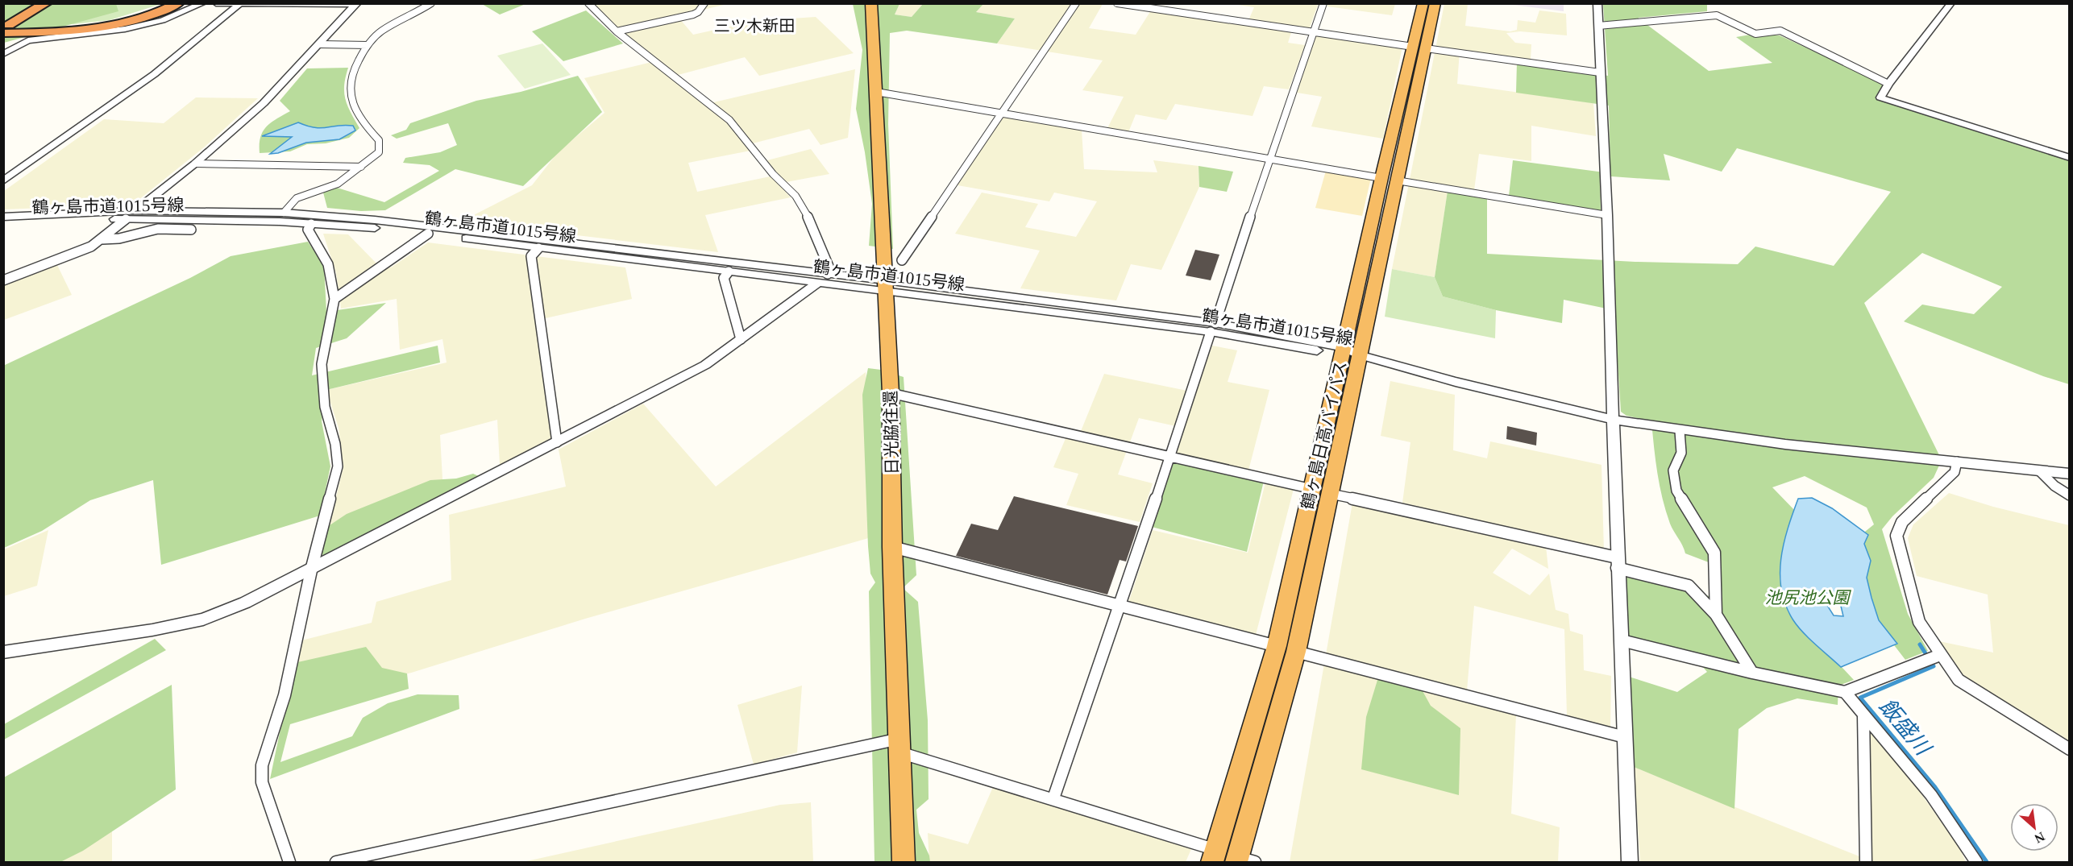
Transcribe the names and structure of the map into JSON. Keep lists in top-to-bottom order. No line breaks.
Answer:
{"streets":{"highway":["日光脇往還","鶴ヶ島日高バイパス"],"street":["鶴ヶ島市道1015号線"]},"crossings":[["鶴ヶ島市道1015号線","日光脇往還"],["鶴ヶ島市道1015号線","鶴ヶ島日高バイパス"]],"districts":["三ツ木新田"],"water":["飯盛川"],"parks":["池尻池公園"],"north":"bottom right"}
